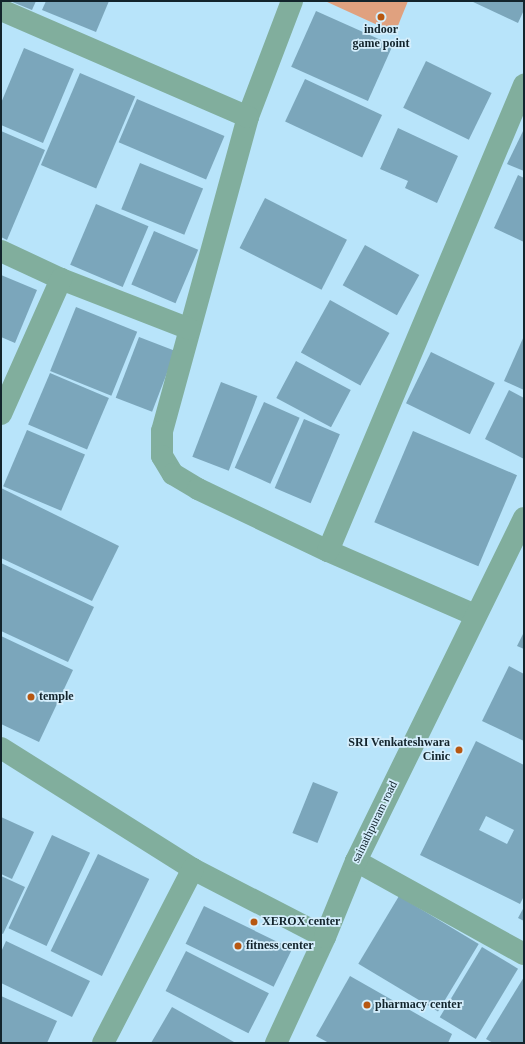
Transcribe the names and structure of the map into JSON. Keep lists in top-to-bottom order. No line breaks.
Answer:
{"streets":{"street":["sainathpuram road"]},"places":["indoor game point","temple","SRI Venkateshwara Cinic","XEROX center","fitness center","pharmacy center"]}
